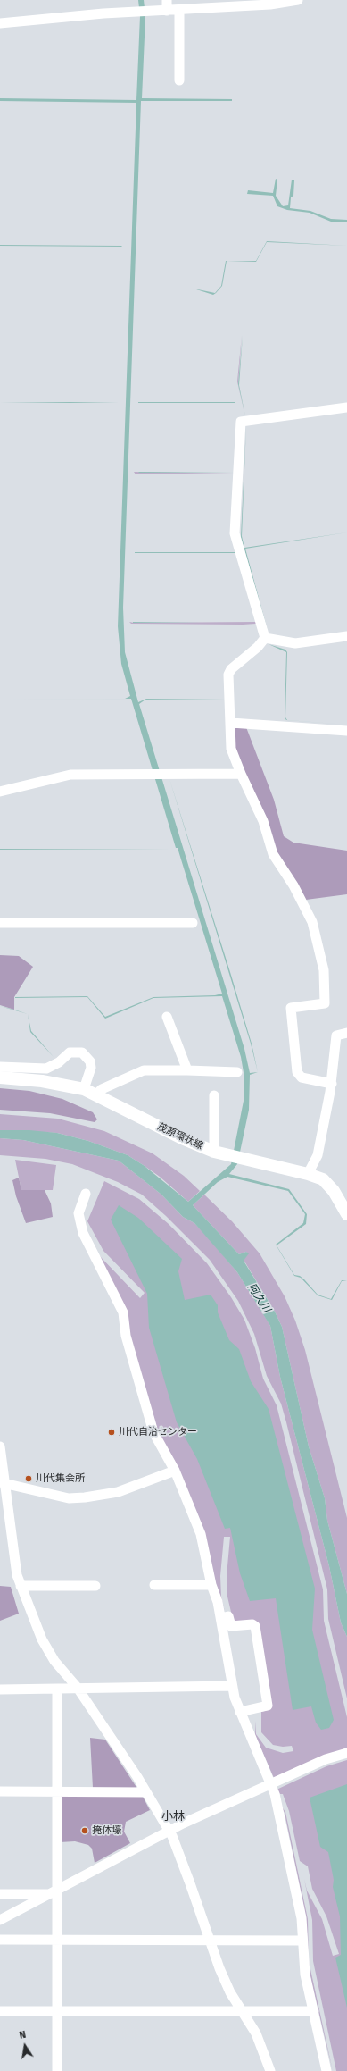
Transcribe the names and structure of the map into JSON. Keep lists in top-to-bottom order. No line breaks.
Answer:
{"streets":{"main road":["茂原環状線"]},"districts":["小林"],"water":["阿久川"],"places":["川代自治センター","川代集会所","掩体壕"],"north":"top"}
